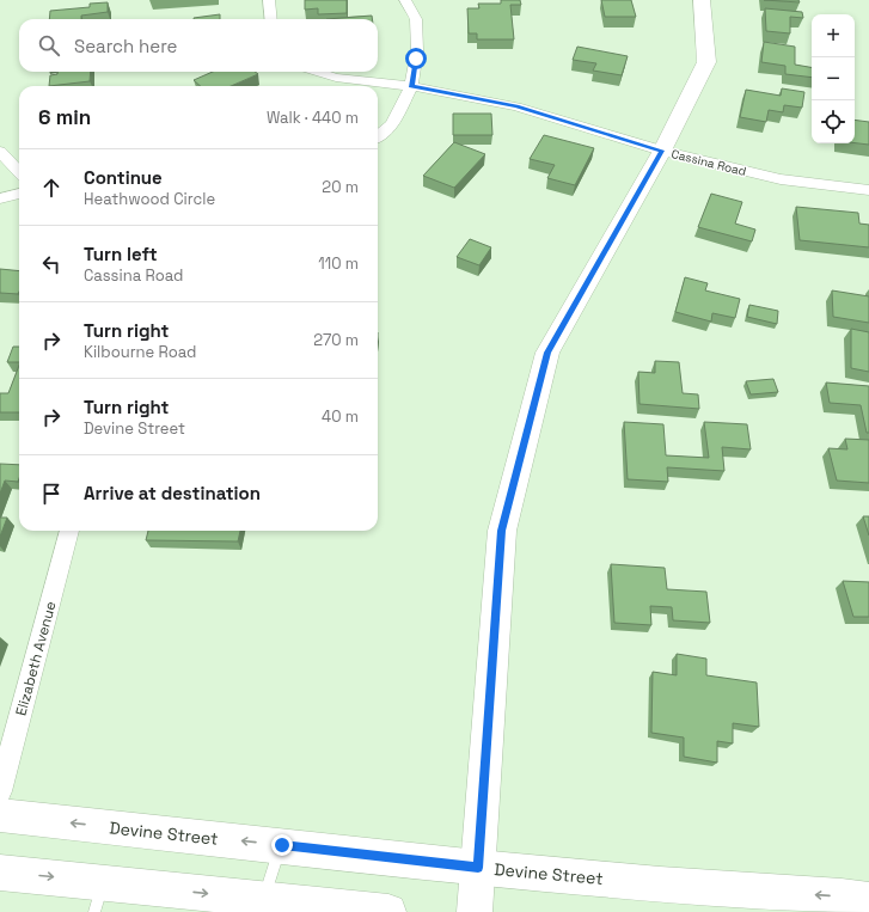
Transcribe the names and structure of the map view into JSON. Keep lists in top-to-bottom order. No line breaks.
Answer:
{"streets":{"street":["Cassina Road","Elizabeth Avenue","Devine Street"]},"page":{"map_buttons":["+","−"],"search":"Search here","heading":["6 min","Walk · 440 m"],"list":[["Continue","Heathwood Circle","20 m"],["Turn left","Cassina Road","110 m"],["Turn right","Kilbourne Road","270 m"],["Turn right","Devine Street","40 m"],"Arrive at destination"]}}
